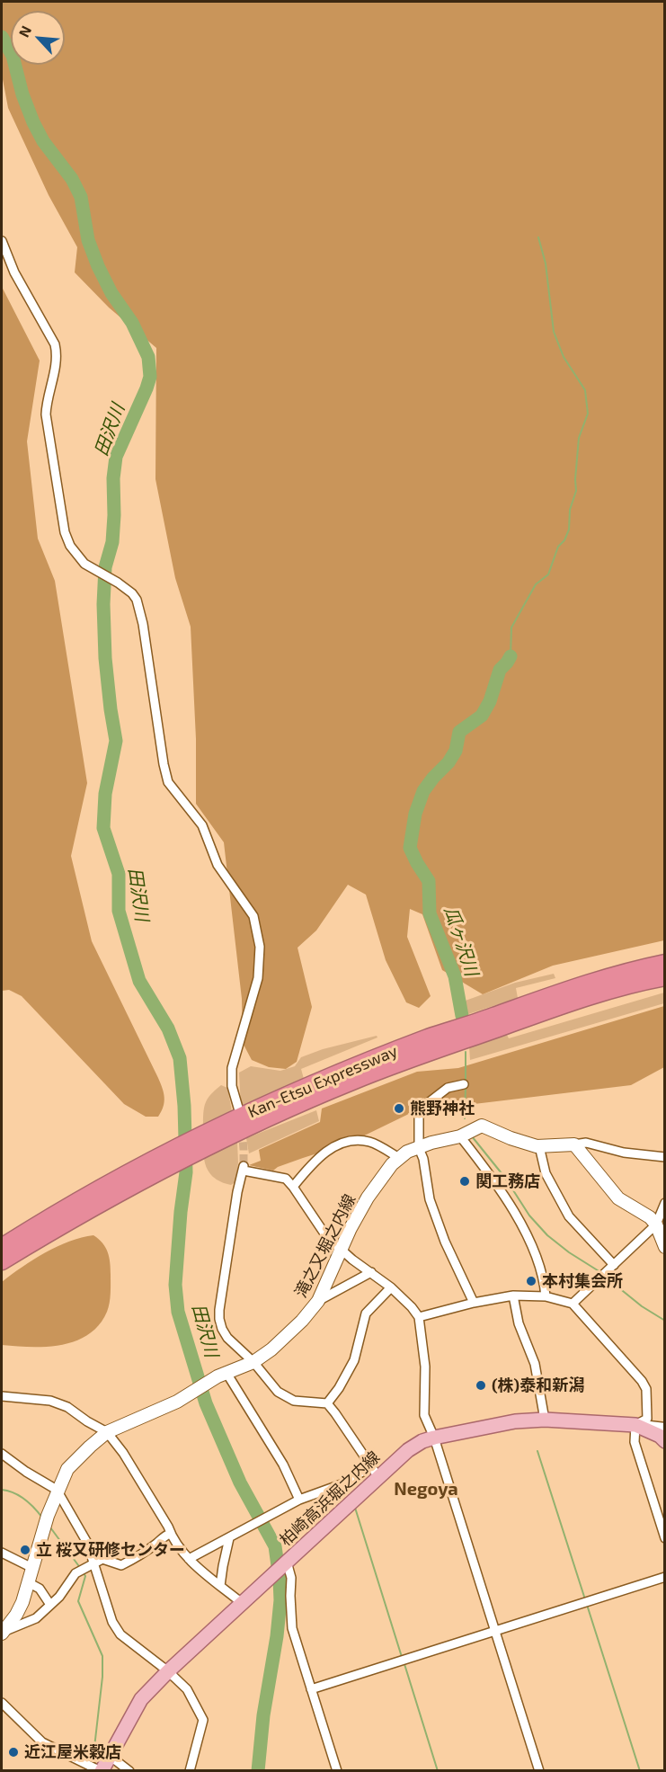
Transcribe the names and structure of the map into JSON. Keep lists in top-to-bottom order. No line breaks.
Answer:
{"streets":{"highway":["Kan-Etsu Expressway"],"main road":["滝之又堀之内線","柏崎高浜堀之内線"]},"districts":["Negoya"],"water":["田沢川","瓜ヶ沢川"],"places":["熊野神社","関工務店","本村集会所","(株)泰和新潟","立 桜又研修センター","近江屋米穀店"],"north":"top left"}
